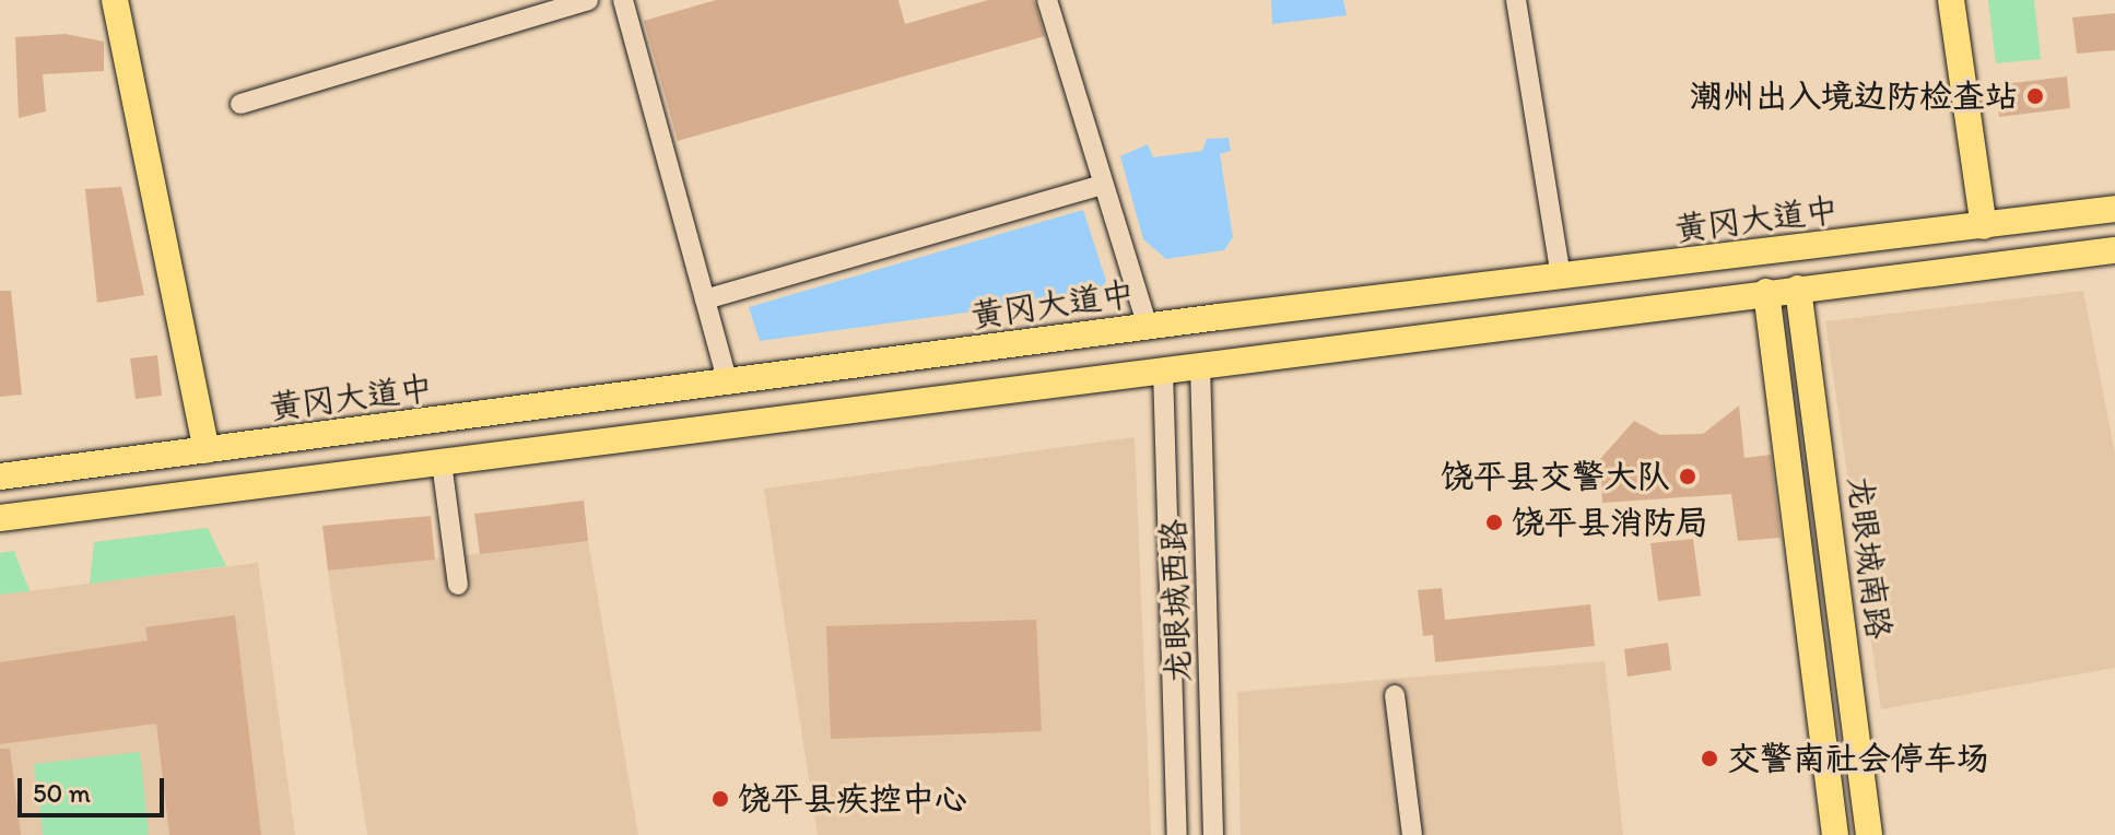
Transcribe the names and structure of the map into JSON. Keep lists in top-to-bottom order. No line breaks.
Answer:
{"streets":{"main road":["黄冈大道中","龙眼城南路"],"street":["龙眼城西路"]},"places":["潮州出入境边防检查站","饶平县交警大队","饶平县消防局","交警南社会停车场","饶平县疾控中心"],"scale_bar":"50 m"}
